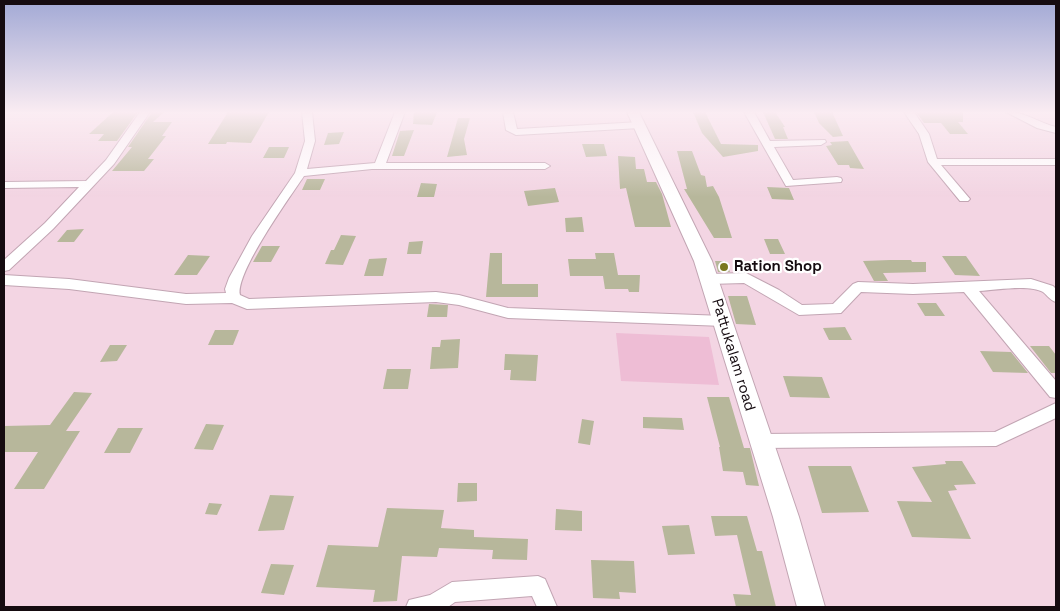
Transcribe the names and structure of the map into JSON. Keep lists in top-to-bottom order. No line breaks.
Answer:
{"streets":{"main road":["Pattukalam road"]},"places":["Ration Shop"]}
